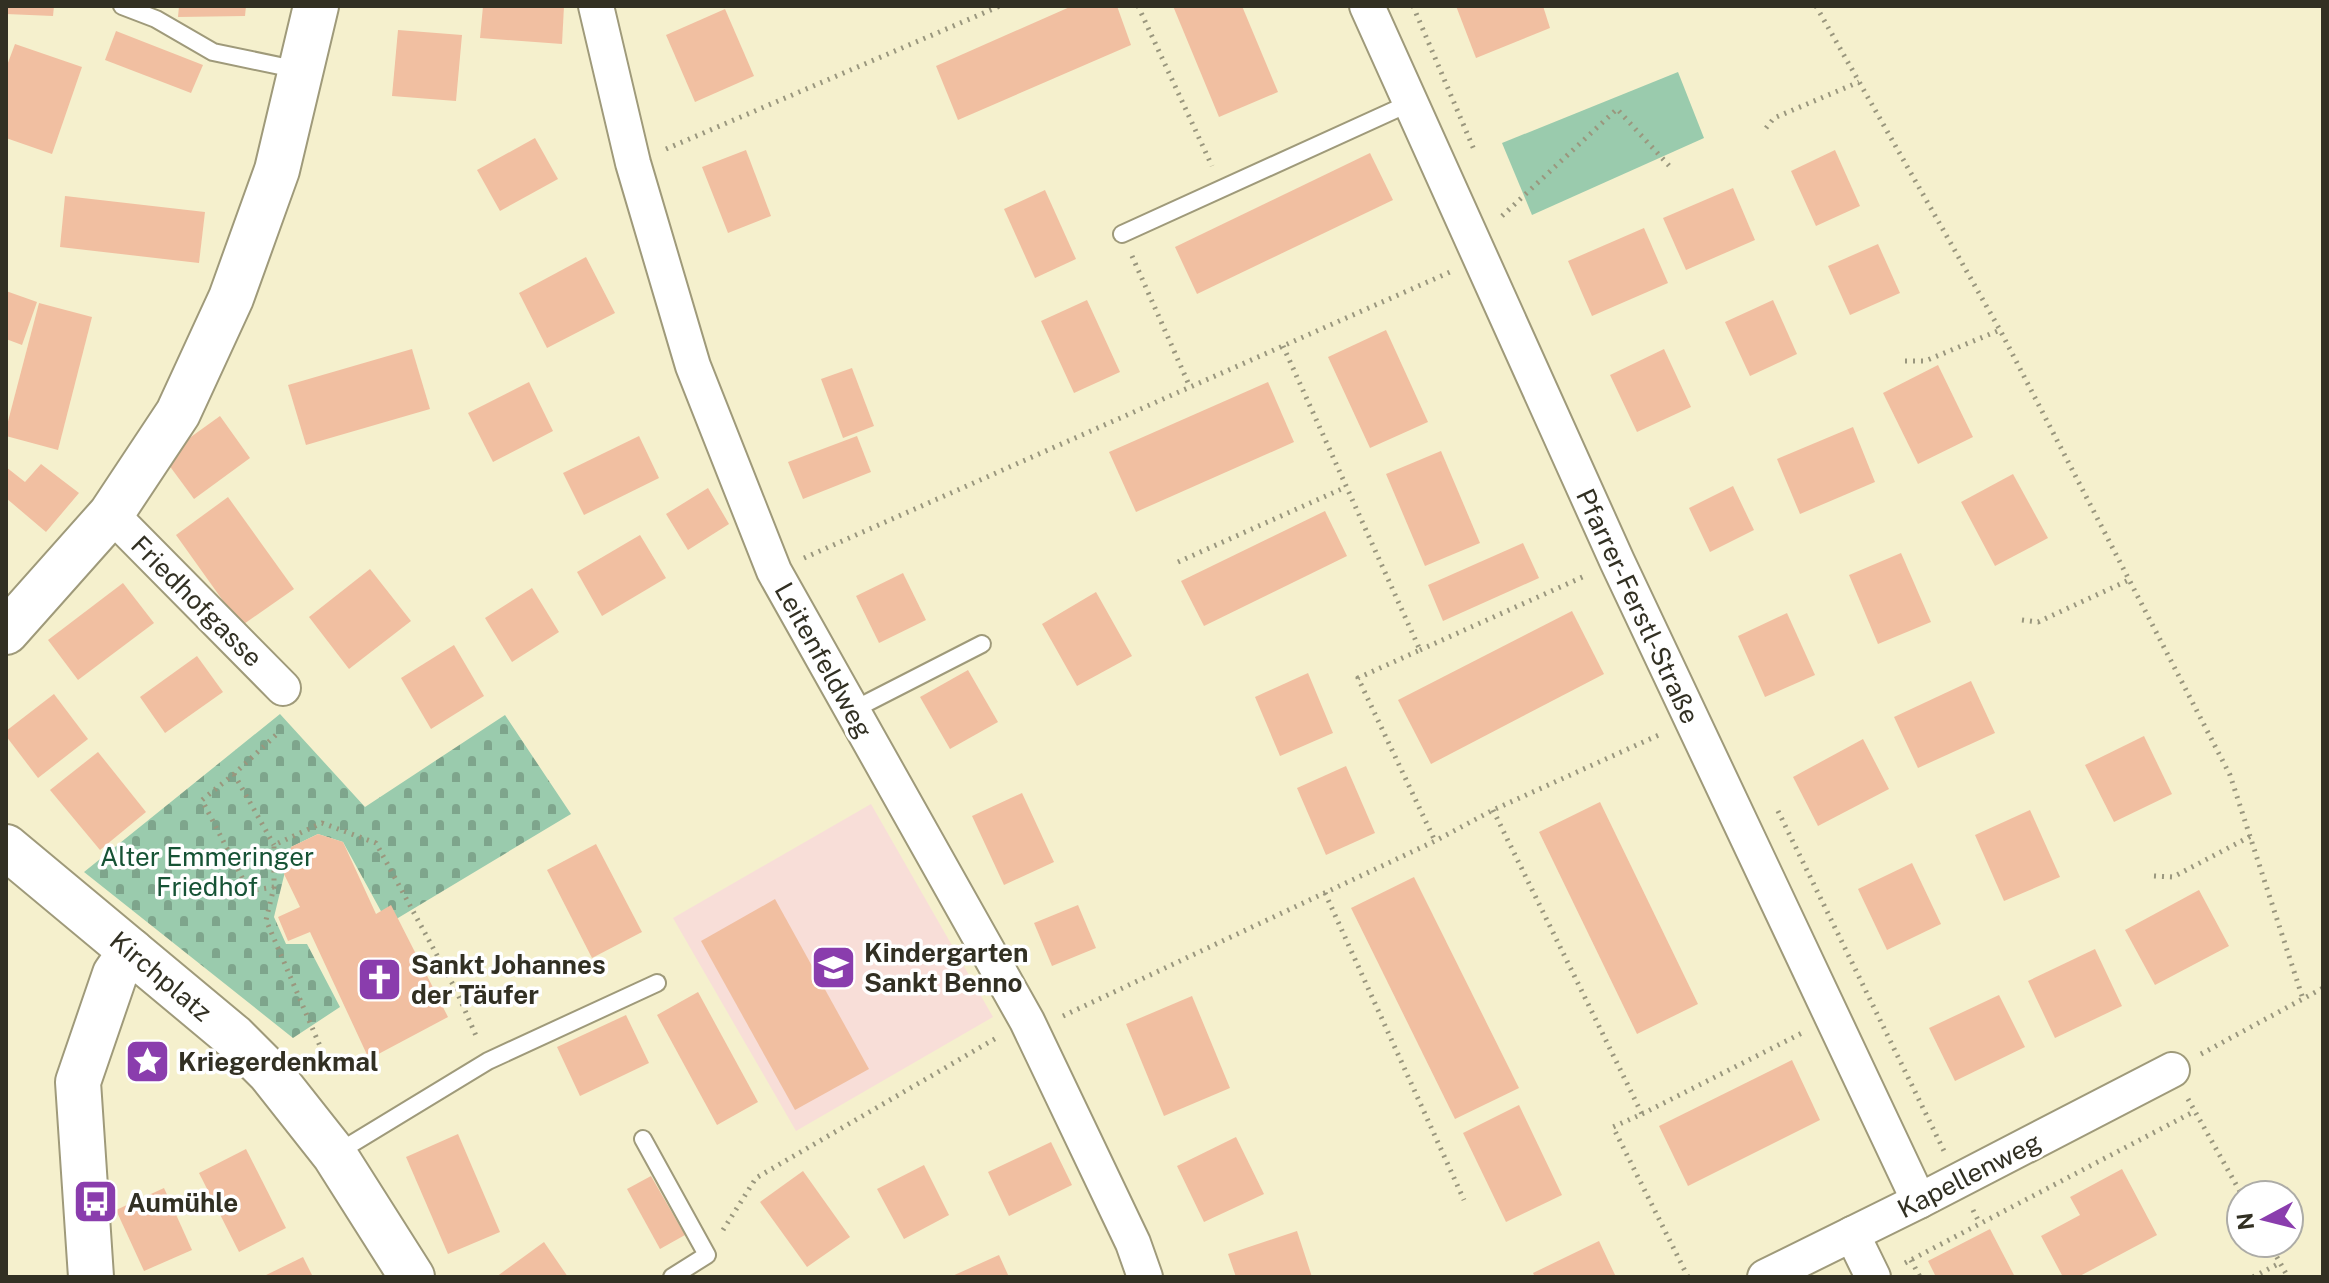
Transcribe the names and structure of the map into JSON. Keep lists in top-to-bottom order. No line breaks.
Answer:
{"streets":{"street":["Friedhofgasse","Pfarrer-Ferstl-Straße","Leitenfeldweg","Kirchplatz","Kapellenweg"]},"crossings":[["Pfarrer-Ferstl-Straße","Kapellenweg"]],"parks":["Alter Emmeringer Friedhof"],"places":{"school or university":["Kindergarten Sankt Benno"],"church":["Sankt Johannes der Täufer"],"place":["Kriegerdenkmal"],"bus stop":["Aumühle"]},"north":"left"}
